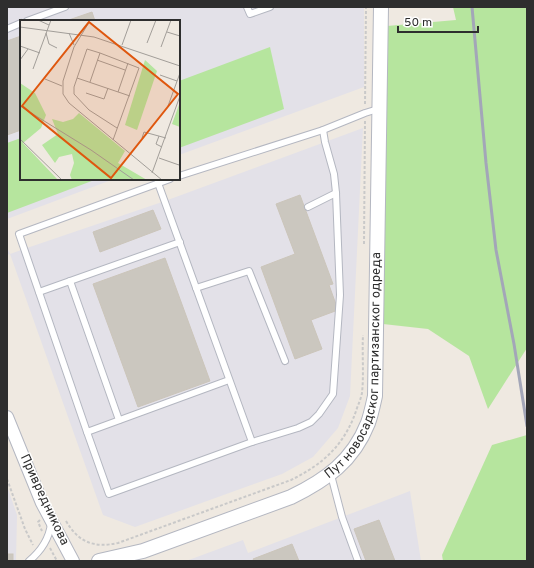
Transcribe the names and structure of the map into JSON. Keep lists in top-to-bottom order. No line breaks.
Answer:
{"streets":{"street":["Пут новосадског партизанског одреда","Привредникова"]},"scale_bar":"50 m"}
